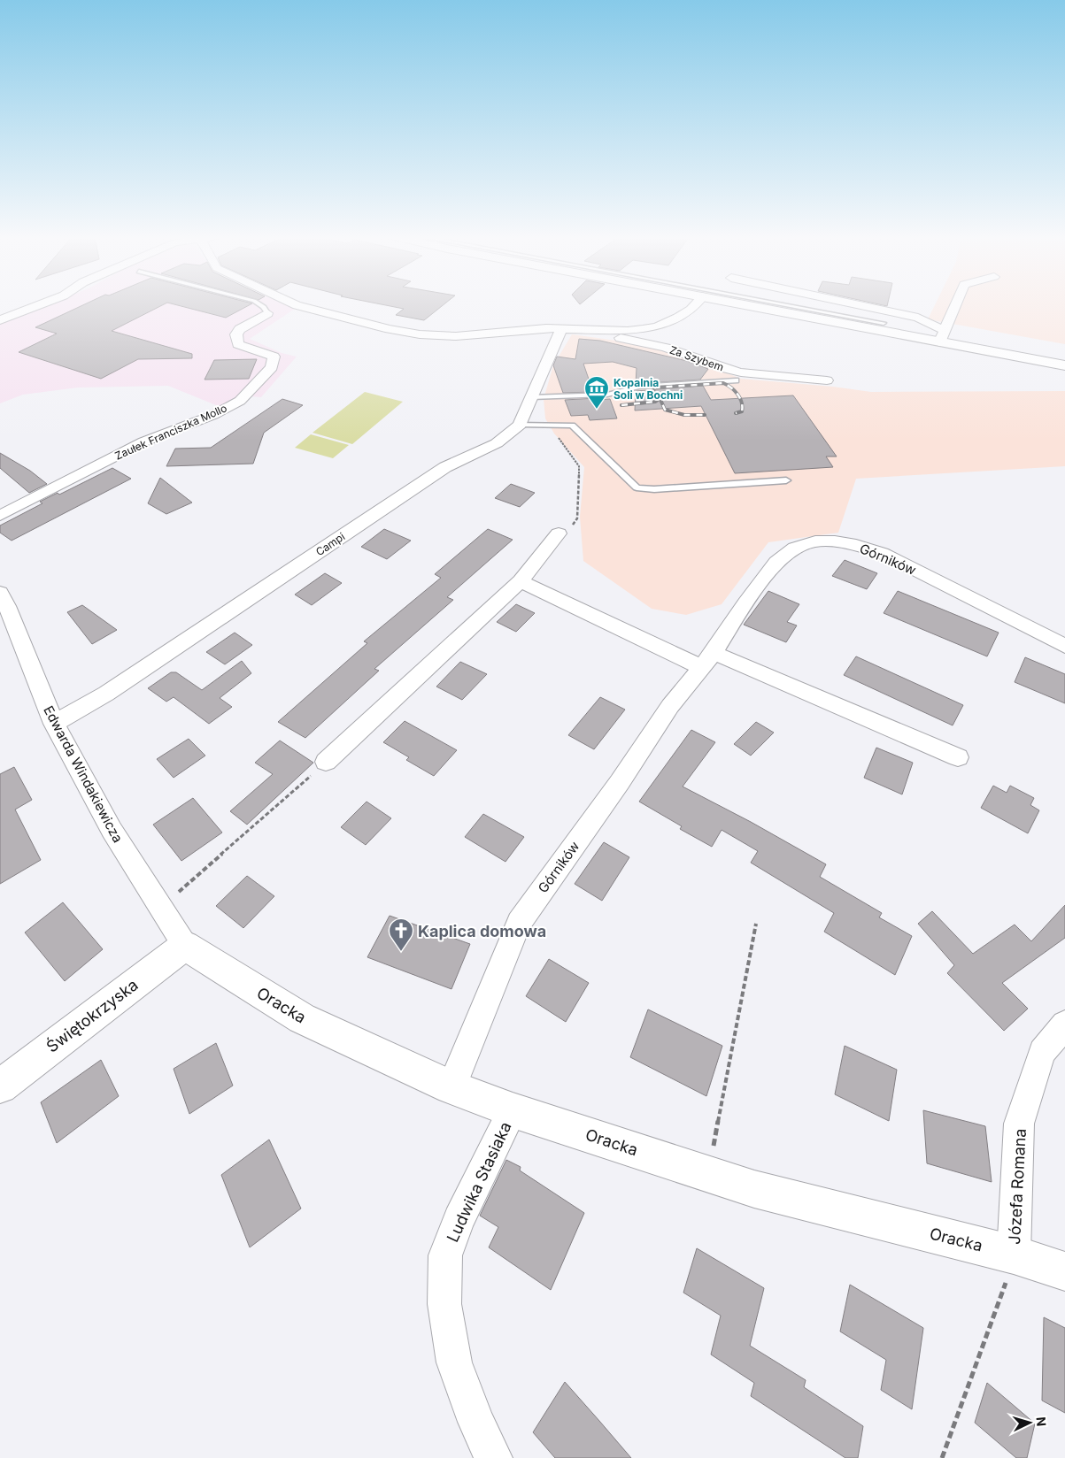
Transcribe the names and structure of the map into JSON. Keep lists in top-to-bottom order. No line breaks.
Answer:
{"streets":{"main road":["Oracka","Świętokrzyska"],"street":["Za Szybem","Zaułek Franciszka Mollo","Campi","Górników","Edwarda Windakiewicza","Ludwika Stasiaka","Józefa Romana"]},"crossings":[["Za Szybem","Campi"],["Campi","Edwarda Windakiewicza"],["Górników","Oracka"],["Edwarda Windakiewicza","Oracka"],["Edwarda Windakiewicza","Świętokrzyska"],["Oracka","Świętokrzyska"],["Oracka","Ludwika Stasiaka"],["Oracka","Józefa Romana"]],"places":{"museum":["Kopalnia Soli w Bochni"],"church":["Kaplica domowa"]},"north":"right"}
